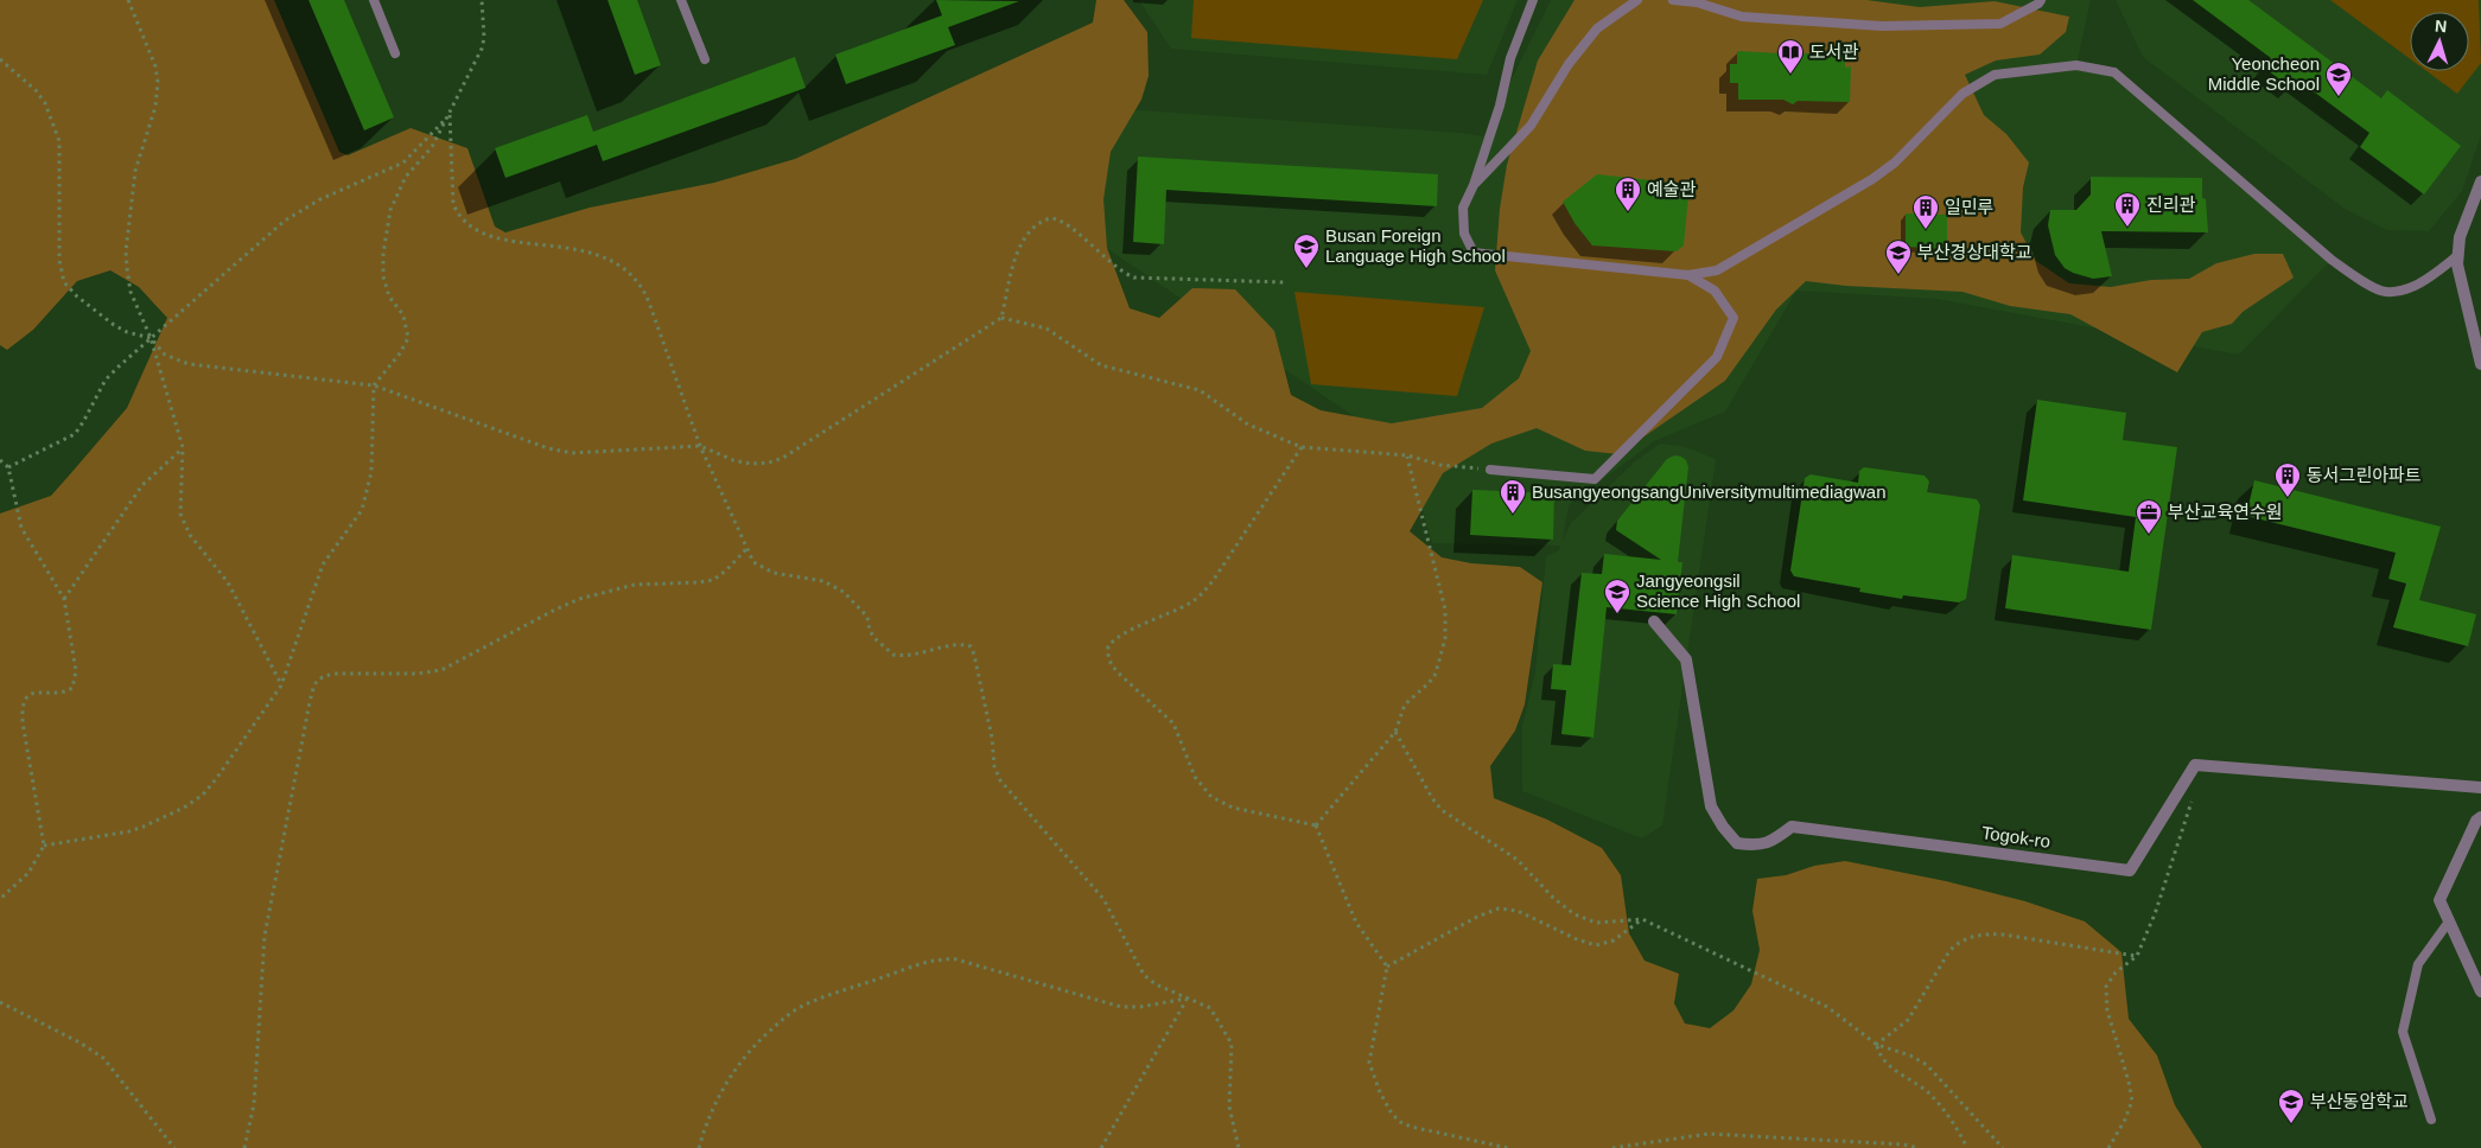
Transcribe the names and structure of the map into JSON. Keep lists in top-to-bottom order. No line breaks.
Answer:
{"streets":{"street":["Togok-ro"]},"places":{"library":["도서관"],"school or university":["Yeoncheon Middle School","Busan Foreign Language High School","부산경상대학교","Jangyeongsil Science High School","부산동암학교"],"building":["예술관","진리관","일민루","동서그린아파트","BusangyeongsangUniversitymultimediagwan"],"office":["부산교육연수원"]},"north":"top"}
